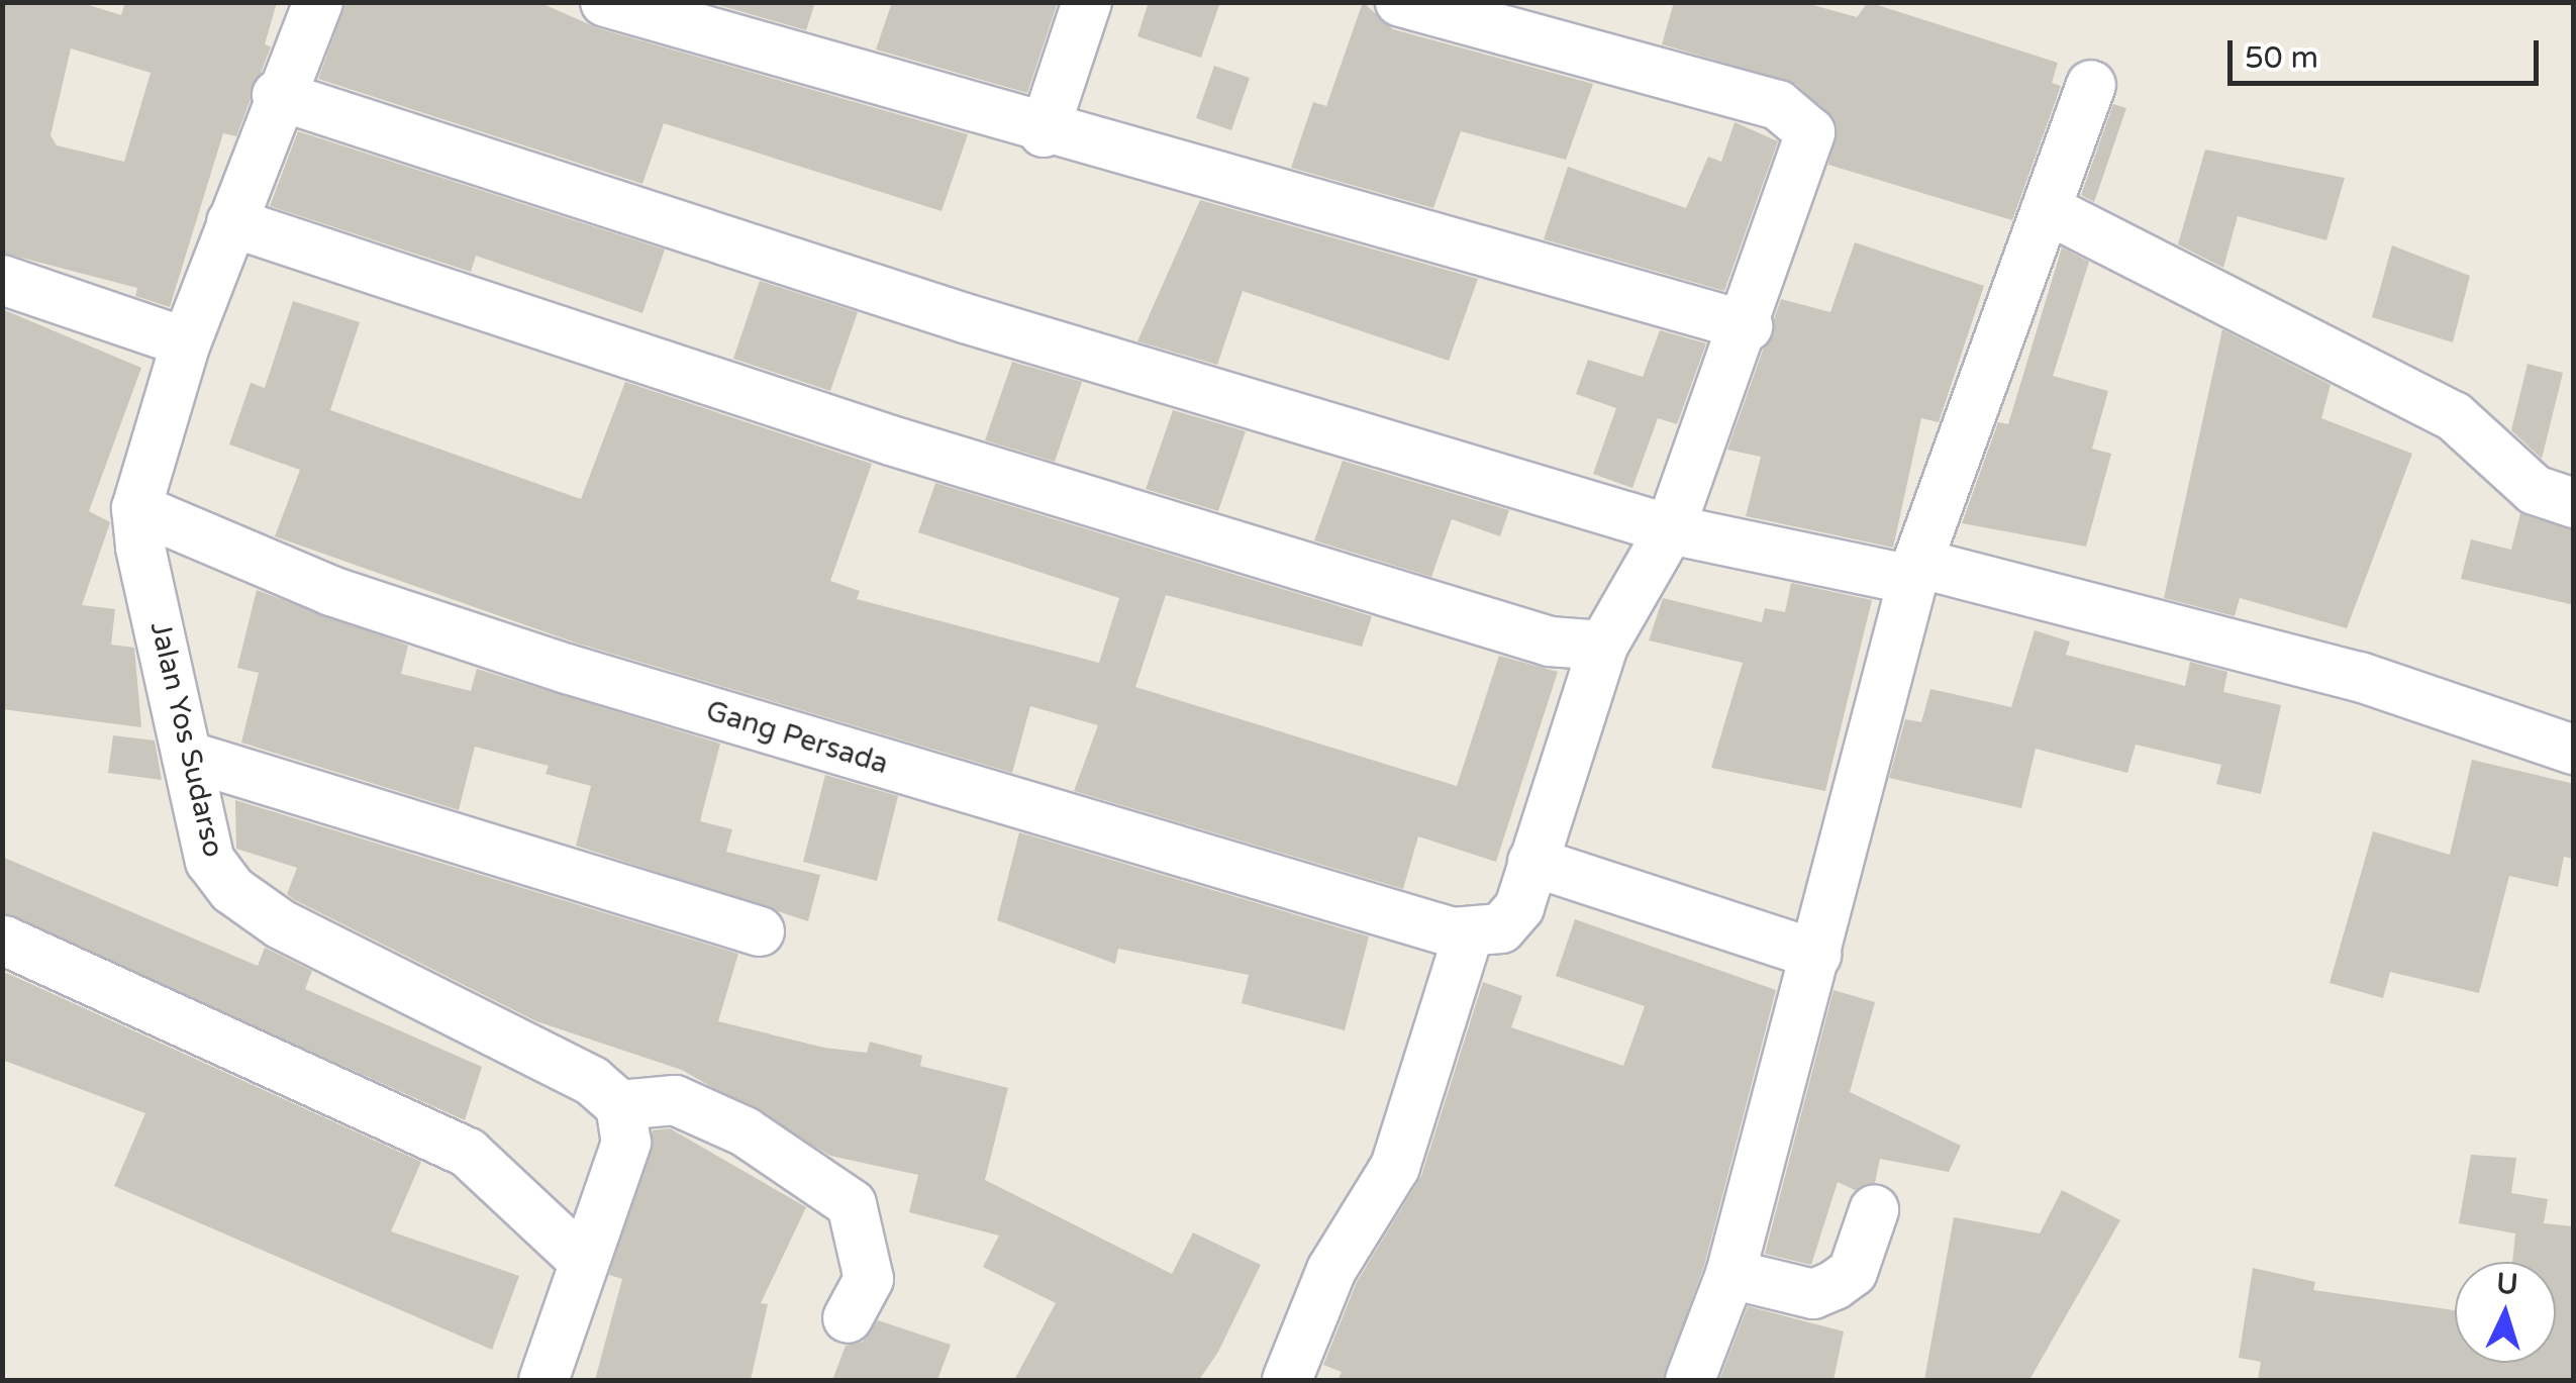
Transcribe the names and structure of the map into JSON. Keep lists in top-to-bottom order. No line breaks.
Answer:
{"streets":{"street":["Gang Persada","Jalan Yos Sudarso"]},"crossings":[["Gang Persada","Jalan Yos Sudarso"]],"scale_bar":"50 m","north":"top"}
